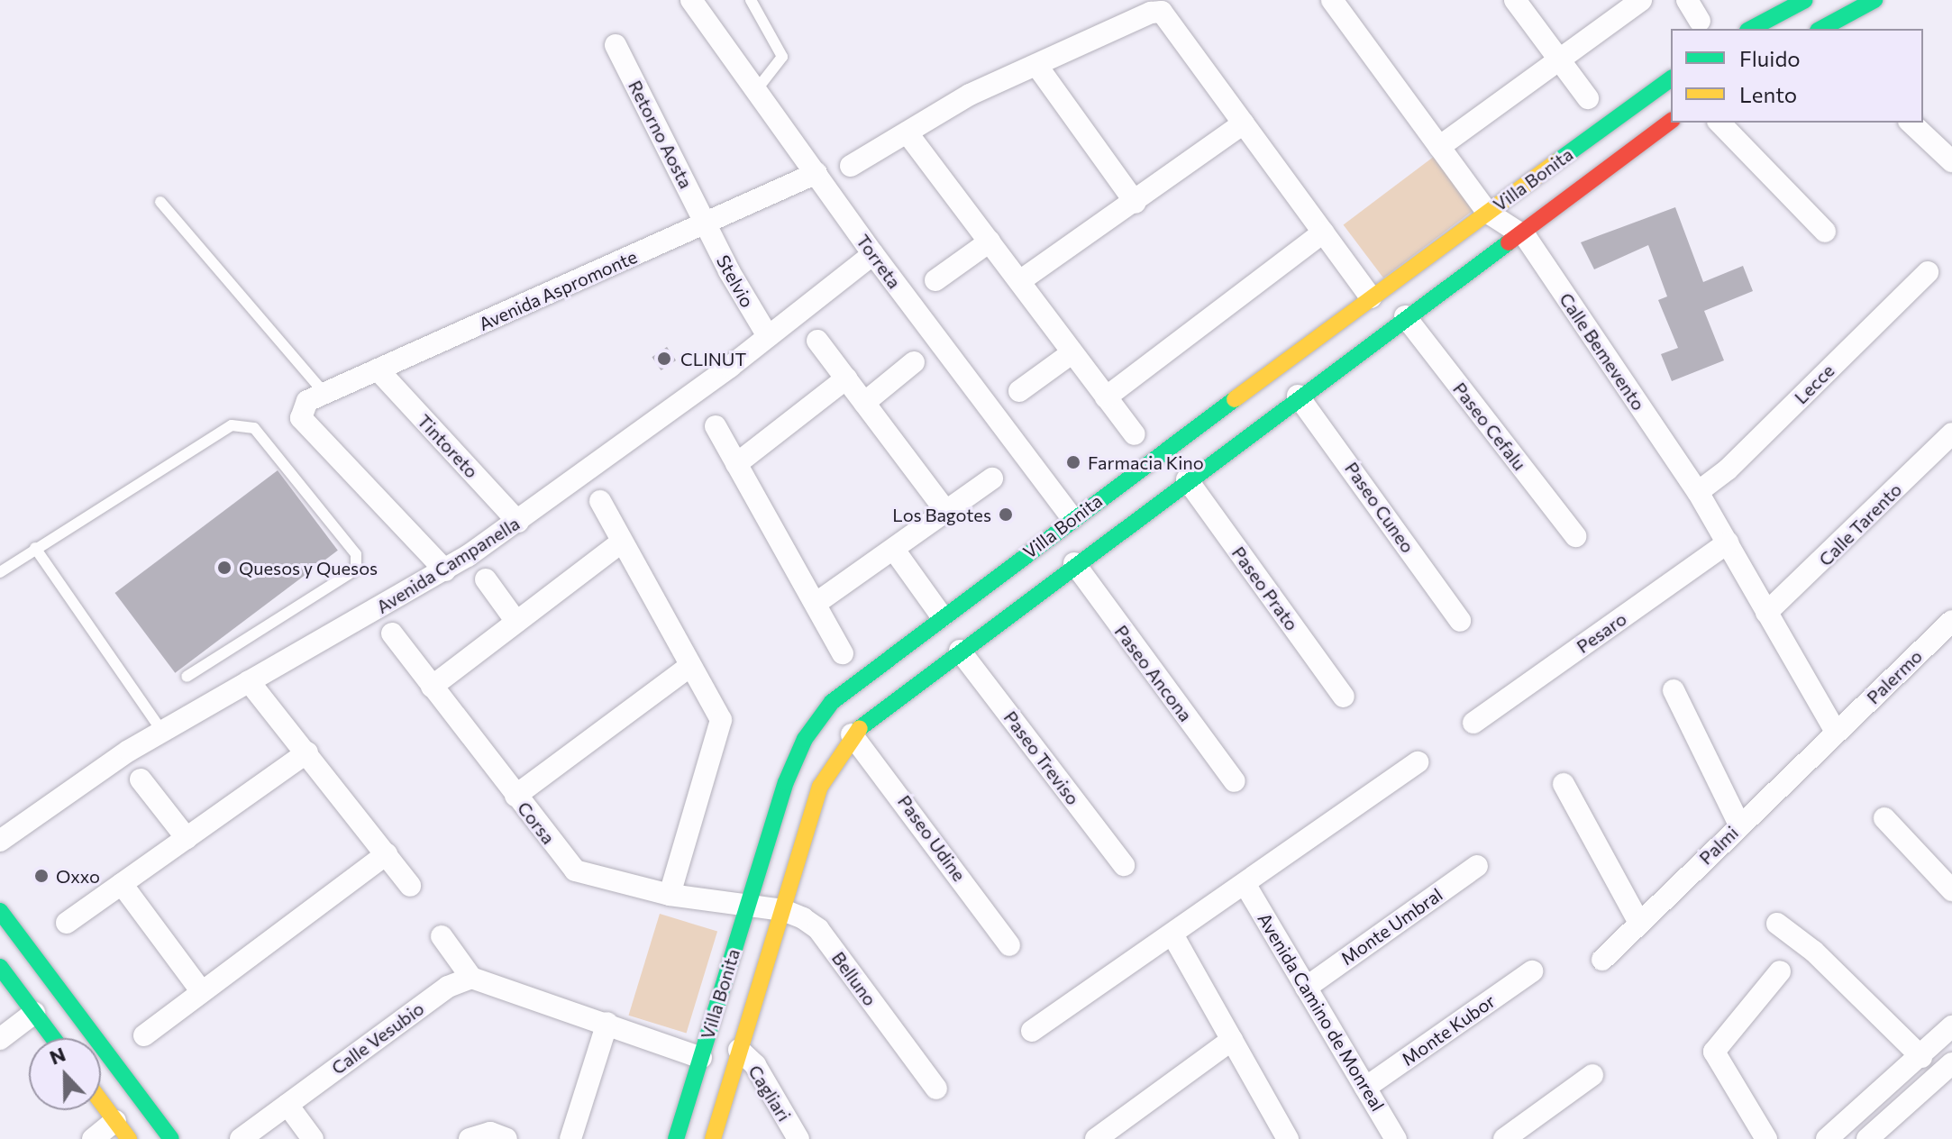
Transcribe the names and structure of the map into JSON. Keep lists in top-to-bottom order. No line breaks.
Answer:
{"streets":{"street":["Retorno Aosta","Villa Bonita","Torreta","Stelvio","Avenida Aspromonte","Calle Bemevento","Lecce","Paseo Cefalu","Tintoreto","Paseo Cuneo","Calle Tarento","Avenida Campanella","Paseo Prato","Pesaro","Paseo Ancona","Palermo","Paseo Treviso","Corsa","Paseo Udine","Palmi","Monte Umbral","Belluno","Avenida Camino de Monreal","Monte Kubor","Calle Vesubio","Cagliari"]},"crossings":[["Retorno Aosta","Stelvio"],["Retorno Aosta","Avenida Aspromonte"],["Villa Bonita","Torreta"],["Villa Bonita","Calle Bemevento"],["Villa Bonita","Paseo Cefalu"],["Villa Bonita","Paseo Cuneo"],["Villa Bonita","Paseo Prato"],["Villa Bonita","Paseo Ancona"],["Villa Bonita","Paseo Treviso"],["Villa Bonita","Corsa"],["Villa Bonita","Paseo Udine"],["Villa Bonita","Belluno"],["Villa Bonita","Cagliari"],["Torreta","Avenida Aspromonte"],["Torreta","Avenida Campanella"],["Stelvio","Avenida Aspromonte"],["Stelvio","Avenida Campanella"],["Avenida Aspromonte","Tintoreto"],["Avenida Aspromonte","Avenida Campanella"],["Calle Bemevento","Lecce"],["Calle Bemevento","Calle Tarento"],["Calle Bemevento","Pesaro"],["Calle Bemevento","Palermo"],["Calle Bemevento","Palmi"],["Tintoreto","Avenida Campanella"],["Palermo","Palmi"],["Corsa","Belluno"],["Monte Umbral","Avenida Camino de Monreal"],["Avenida Camino de Monreal","Monte Kubor"]],"places":["CLINUT","Farmacia Kino","Los Bagotes","Quesos y Quesos","Oxxo"],"legend":["Fluido","Lento"],"north":"top"}
